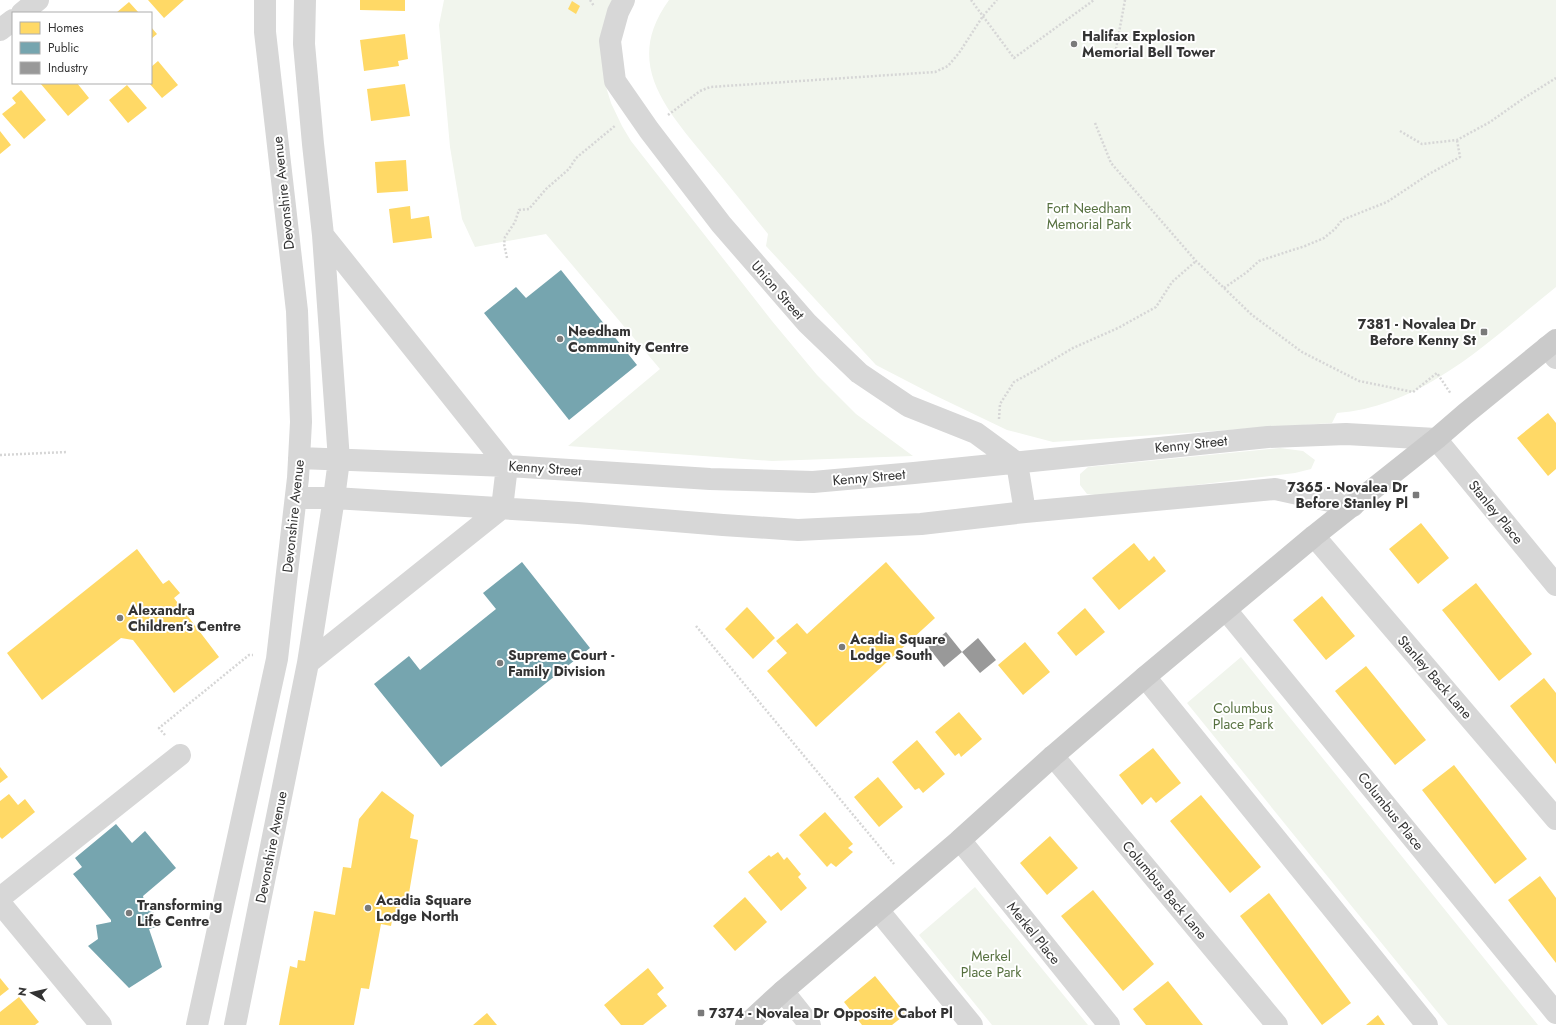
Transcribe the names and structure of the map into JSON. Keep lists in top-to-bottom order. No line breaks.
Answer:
{"streets":{"street":["Devonshire Avenue","Union Street","Kenny Street","Stanley Place","Stanley Back Lane","Columbus Place","Columbus Back Lane","Merkel Place"]},"crossings":[["Devonshire Avenue","Kenny Street"],["Union Street","Kenny Street"],["Kenny Street","Stanley Place"]],"parks":["Fort Needham Memorial Park","Columbus Place Park","Merkel Place Park"],"places":{"other":["Halifax Explosion Memorial Bell Tower","Needham Community Centre","Alexandra Children’s Centre","Acadia Square Lodge South","Supreme Court - Family Division","Acadia Square Lodge North","Transforming Life Centre"],"transit":["7381 - Novalea Dr Before Kenny St","7365 - Novalea Dr Before Stanley Pl","7374 - Novalea Dr Opposite Cabot Pl"]},"legend":["Homes","Public","Industry"],"north":"left"}
